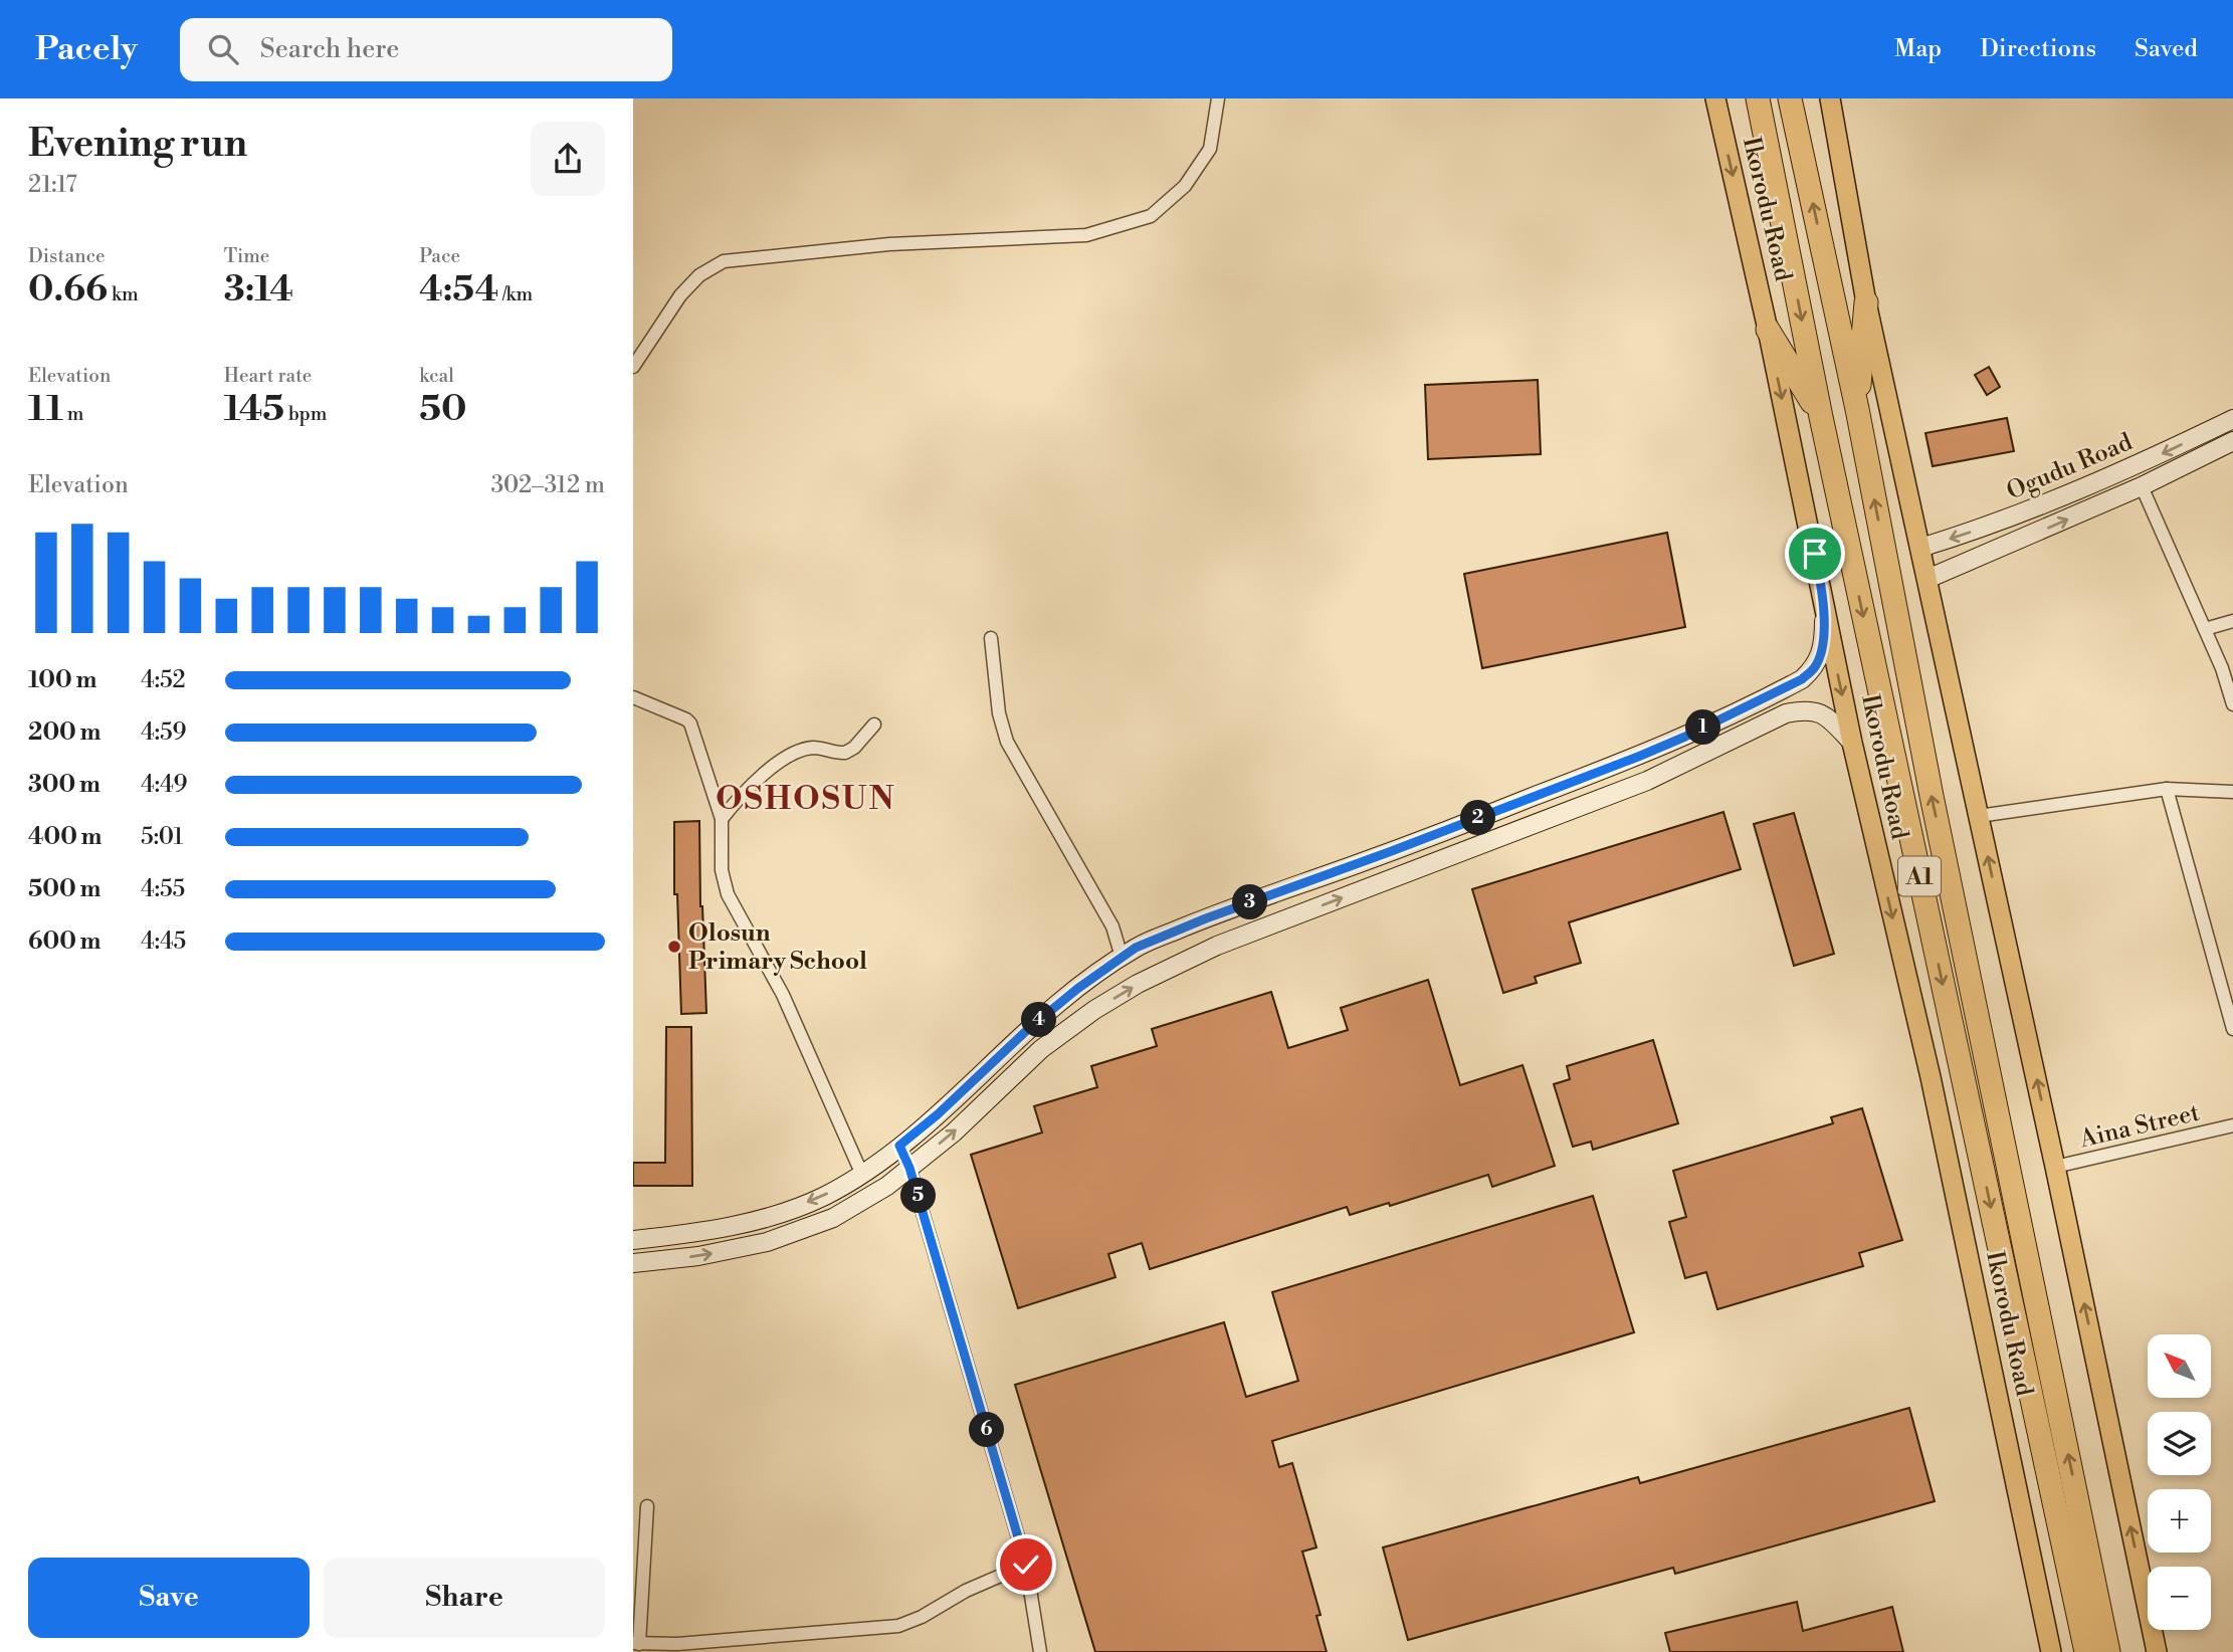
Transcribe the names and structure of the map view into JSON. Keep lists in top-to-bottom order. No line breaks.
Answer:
{"streets":{"highway":["Ikorodu Road","A1"],"main road":["Ogudu Road"],"street":["Aina Street"]},"districts":["OSHOSUN"],"places":["Olosun Primary School"],"north":"top left","page":{"header":"Pacely","search":"Search here","nav":["Map","Directions","Saved"],"heading":["Evening run","21:17"],"stats":[["Distance","0.66 km"],["Time","3:14"],["Pace","4:54 /km"],["Elevation","11 m"],["Heart rate","145 bpm"],["kcal","50"]],"chart":["Elevation","302–312 m"],"list":[{"name":"100 m","note":"4:52"},{"name":"200 m","note":"4:59"},{"name":"300 m","note":"4:49"},{"name":"400 m","note":"5:01"},{"name":"500 m","note":"4:55"},{"name":"600 m","note":"4:45"}],"pins":["1","2","3","4","5","6"],"map_buttons":["+","−"],"buttons":["Save","Share"]}}
